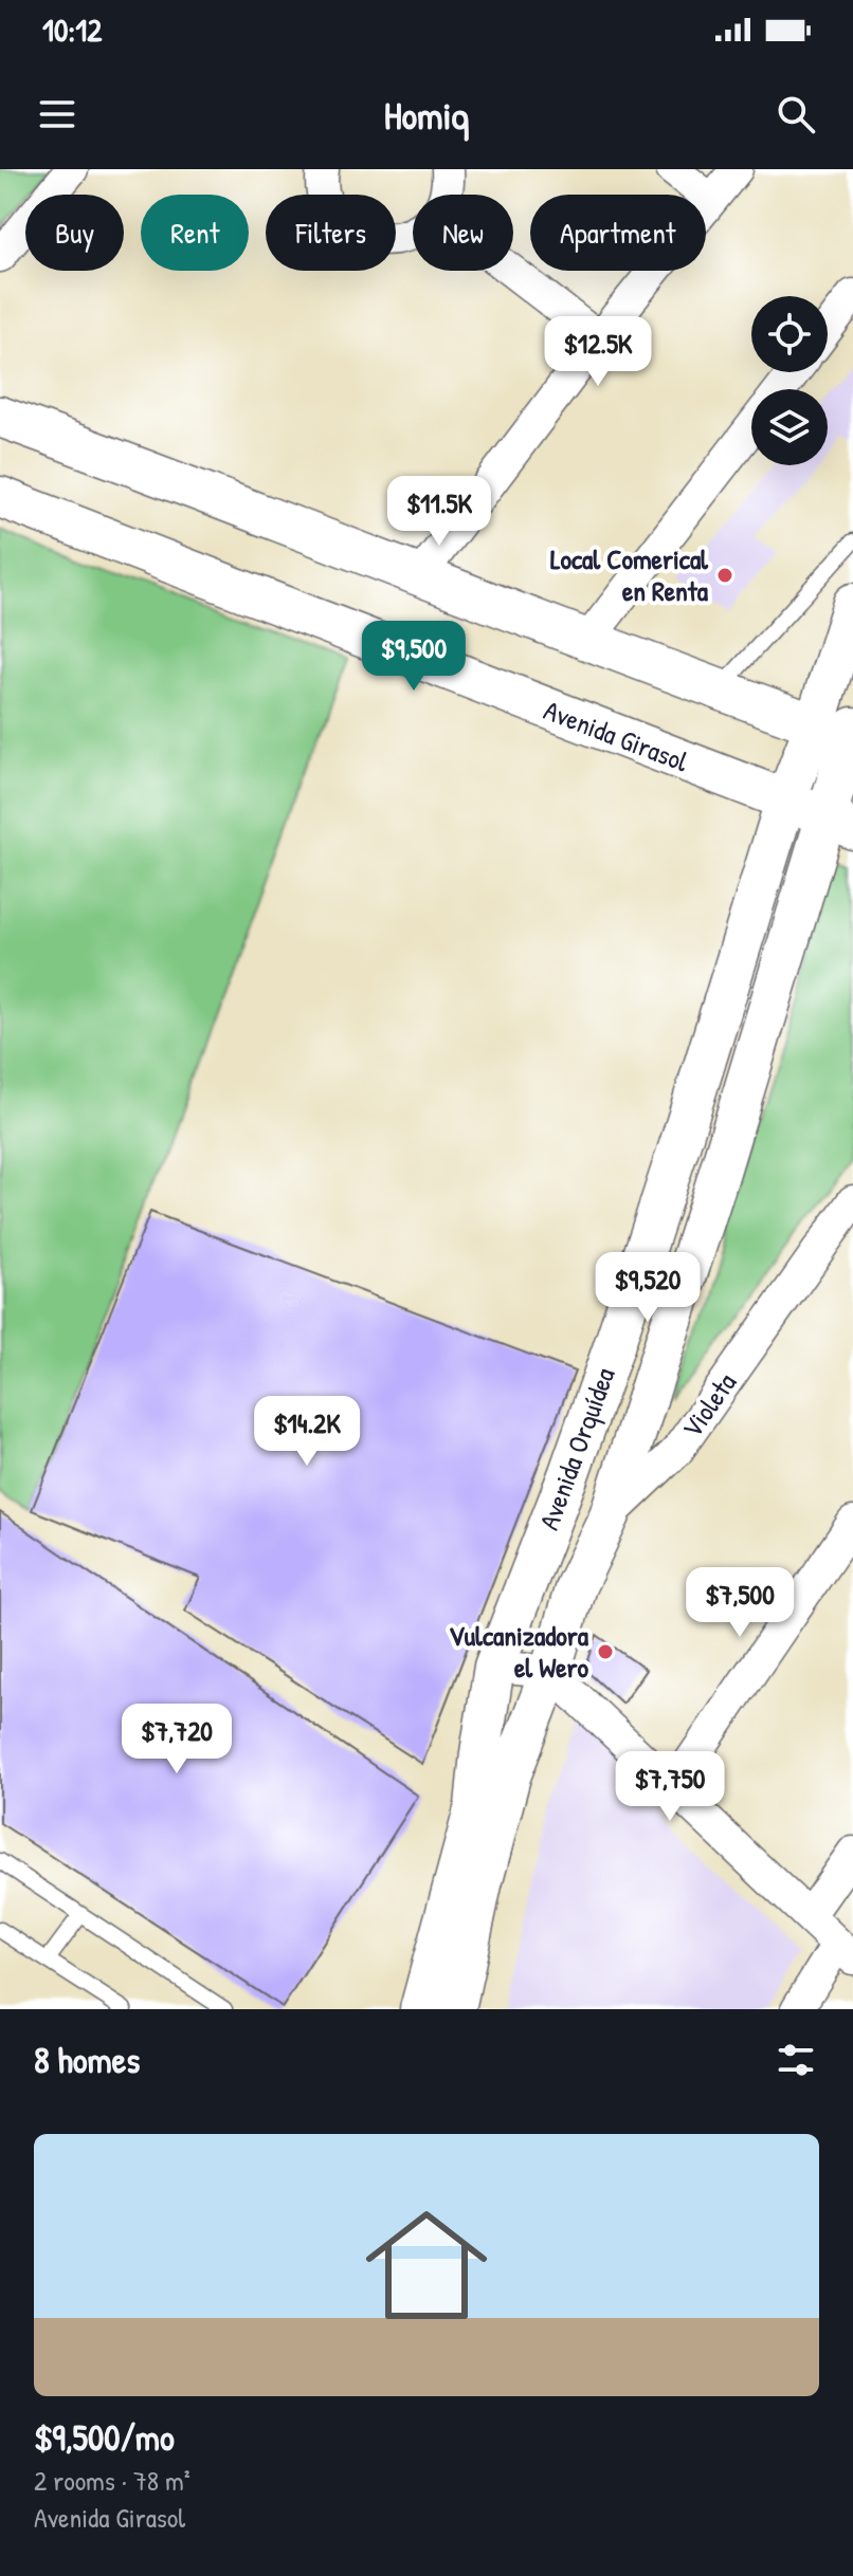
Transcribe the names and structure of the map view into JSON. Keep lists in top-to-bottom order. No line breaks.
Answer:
{"streets":{"street":["Avenida Girasol","Violeta","Avenida Orquídea"]},"crossings":[["Avenida Girasol","Avenida Orquídea"],["Violeta","Avenida Orquídea"]],"places":["Local Comerical en Renta","Vulcanizadora el Wero"],"page":{"status":"10:12","header":"Homiq","chip":["Buy","Rent","Filters","New","Apartment"],"price":["$12.5K","$11.5K","$9,500","$9,520","$14.2K","$7,500","$7,720","$7,750"],"heading":"8 homes","list":[{"name":"$9,500/mo","note":"2 rooms · 78 m² · Avenida Girasol"}]}}
